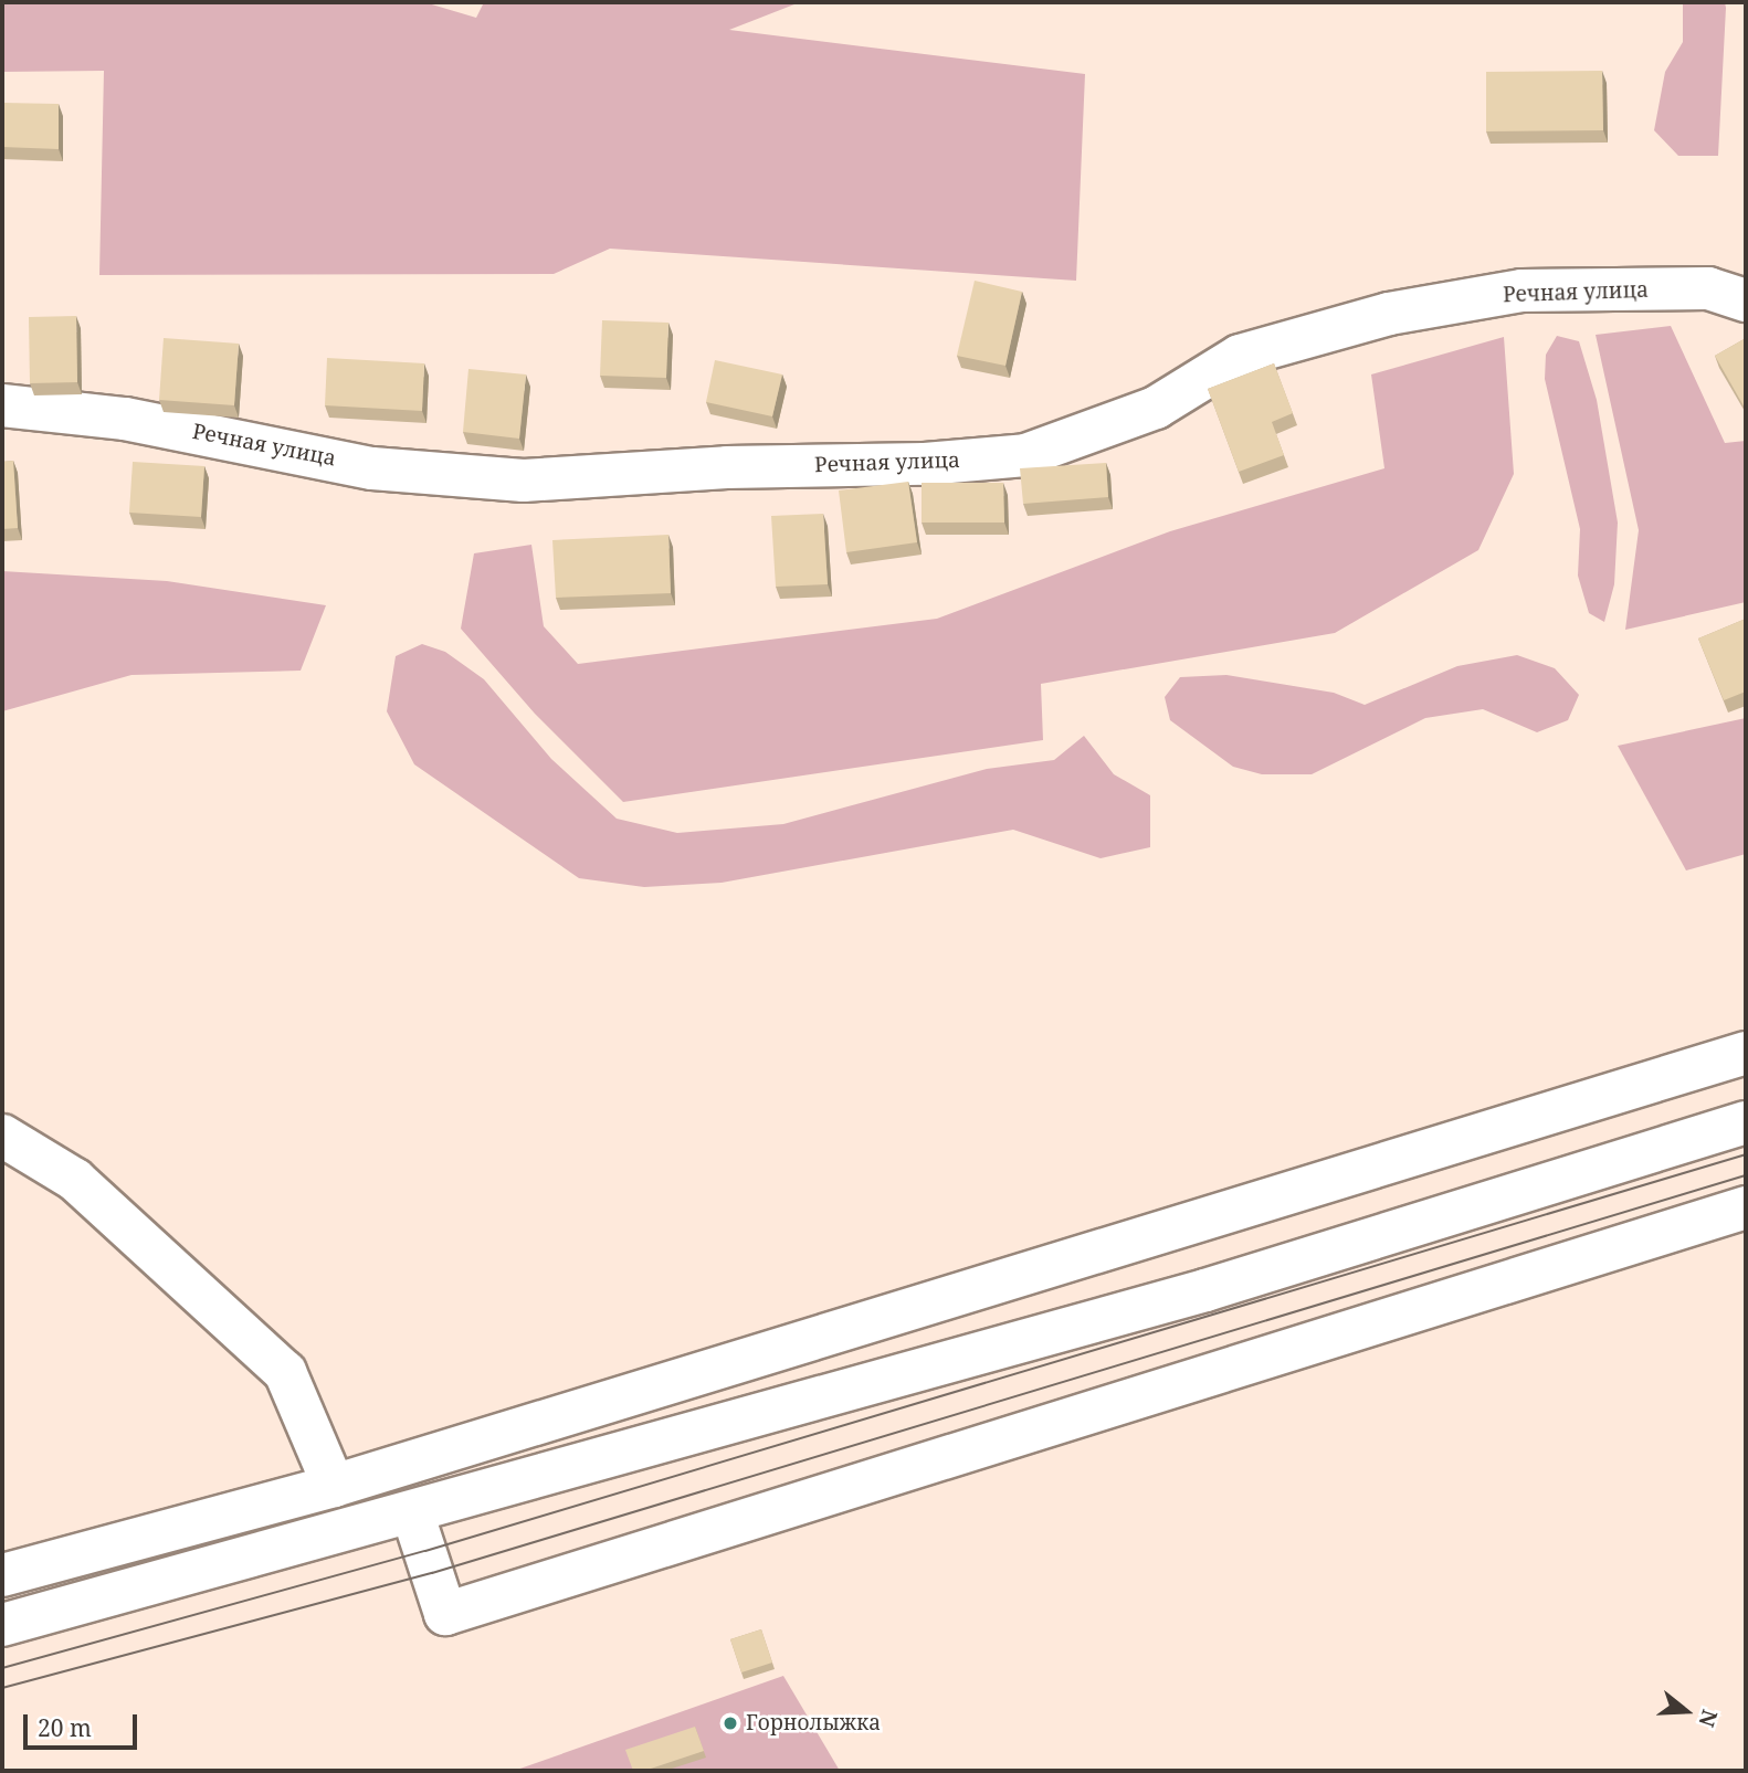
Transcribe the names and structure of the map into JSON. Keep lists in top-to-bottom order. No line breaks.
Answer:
{"streets":{"street":["Речная улица"]},"places":["Горнолыжка"],"scale_bar":"20 m","north":"right"}
